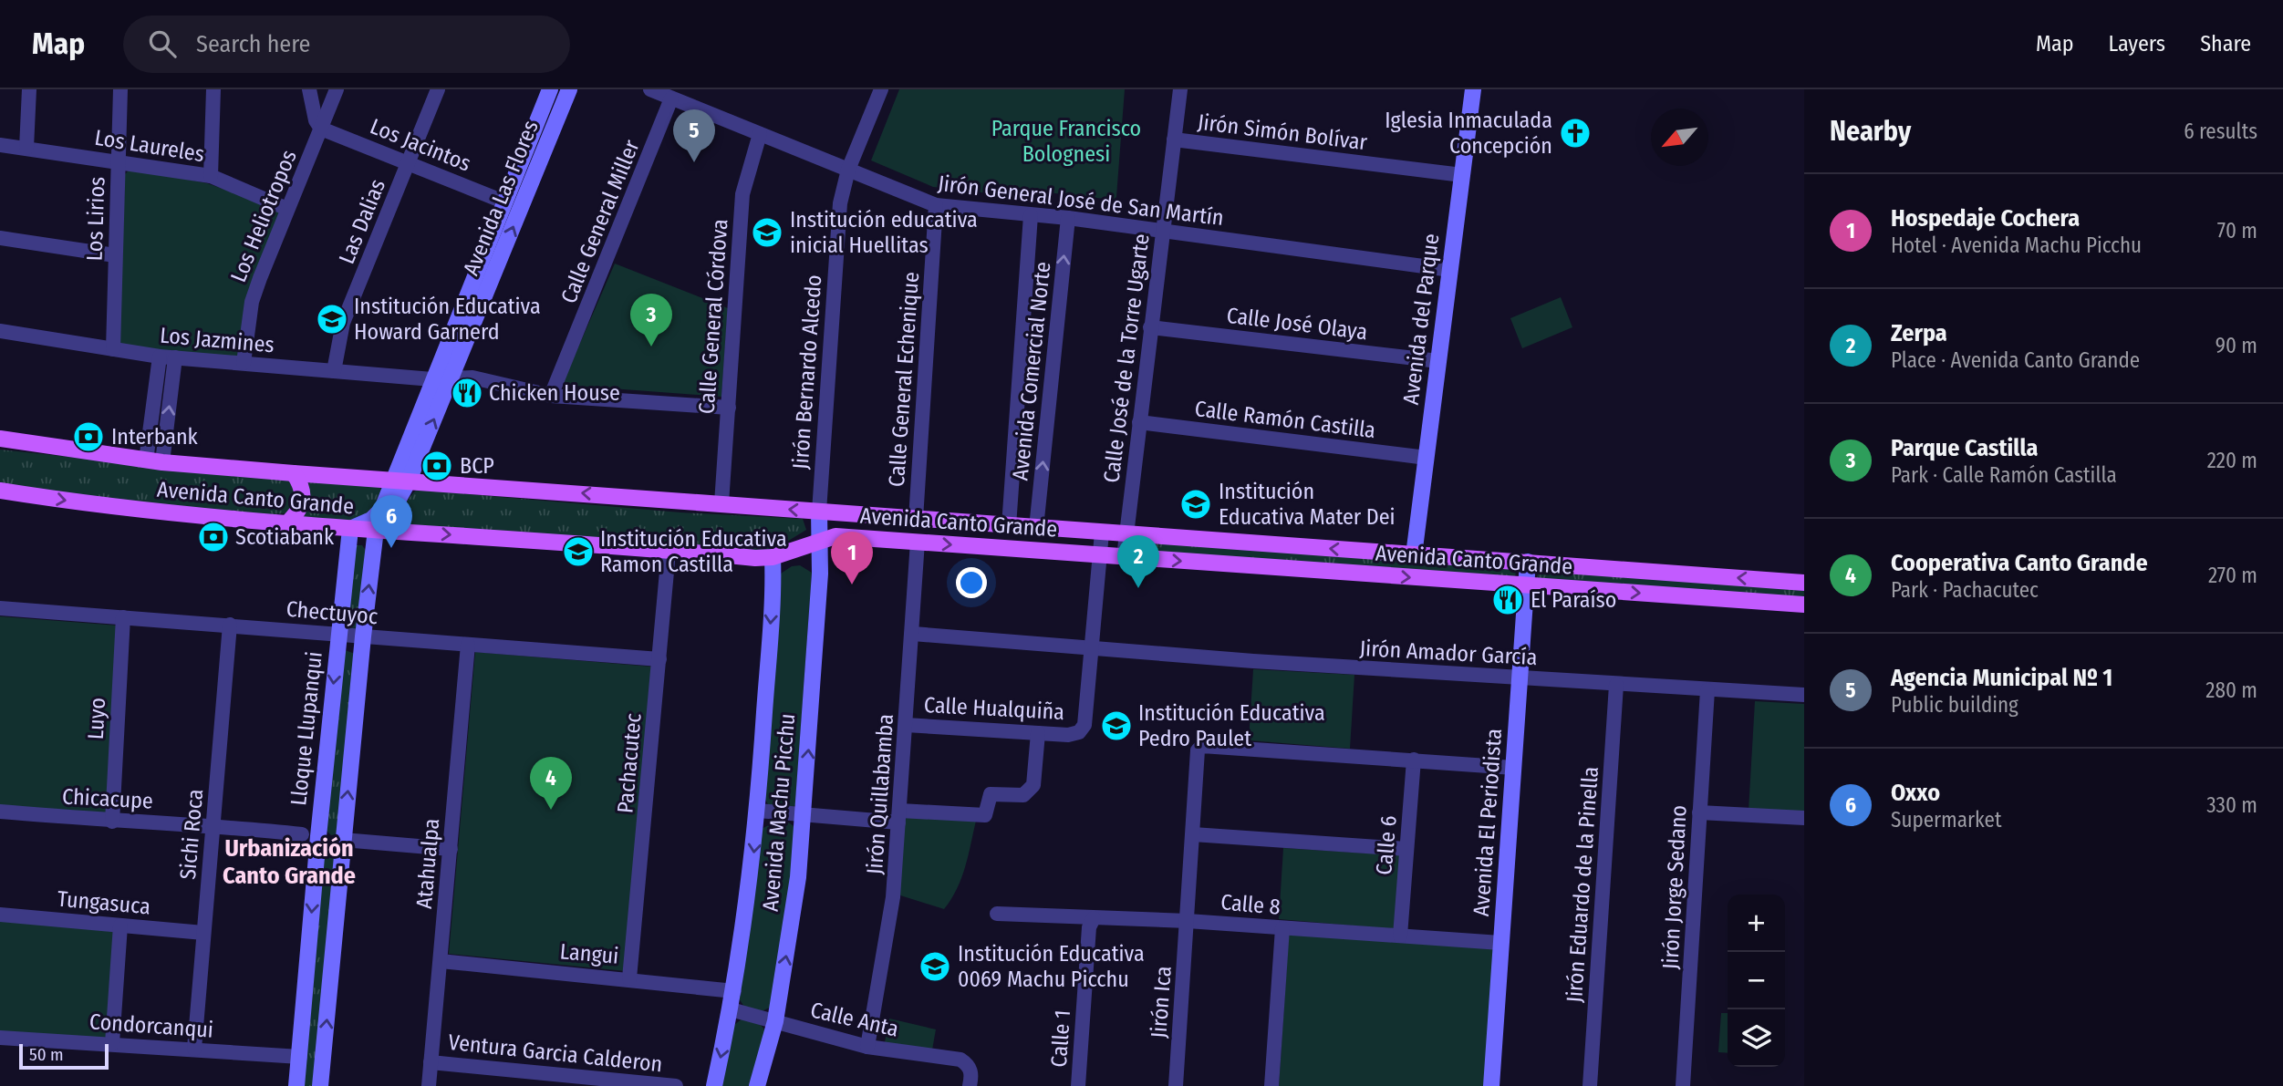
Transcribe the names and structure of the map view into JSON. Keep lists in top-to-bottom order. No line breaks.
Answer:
{"streets":{"main road":["Avenida Canto Grande"],"street":["Jirón Simón Bolívar","Los Jacintos","Los Laureles","Avenida Las Flores","Jirón General José de San Martín","Los Heliotropos","Los Lirios","Las Dalias","Calle General Miller","Calle General Córdova","Avenida del Parque","Calle José Olaya","Los Jazmines","Calle José de la Torre Ugarte","Avenida Comercial Norte","Jirón Bernardo Alcedo","Calle General Echenique","Calle Ramón Castilla","Chectuyoc","Jirón Amador García","Calle Hualquiña","Luyo","Lloque Llupanqui","Pachacutec","Jirón Quillabamba","Chicacupe","Avenida Machu Picchu","Avenida El Periodista","Sichi Roca","Calle 6","Atahualpa","Jirón Eduardo de la Pinella","Jirón Jorge Sedano","Tungasuca","Calle 8","Langui","Jirón Ica","Calle Anta","Condorcanqui","Calle 1","Ventura Garcia Calderon"]},"crossings":[["Jirón Simón Bolívar","Avenida del Parque"],["Jirón Simón Bolívar","Calle José de la Torre Ugarte"],["Los Jacintos","Avenida Las Flores"],["Los Jacintos","Los Heliotropos"],["Los Jacintos","Las Dalias"],["Los Laureles","Los Heliotropos"],["Los Laureles","Los Lirios"],["Avenida Las Flores","Los Jazmines"],["Avenida Las Flores","Avenida Canto Grande"],["Avenida Las Flores","Lloque Llupanqui"],["Jirón General José de San Martín","Calle General Miller"],["Jirón General José de San Martín","Calle General Córdova"],["Jirón General José de San Martín","Avenida del Parque"],["Jirón General José de San Martín","Calle José de la Torre Ugarte"],["Jirón General José de San Martín","Avenida Comercial Norte"],["Jirón General José de San Martín","Jirón Bernardo Alcedo"],["Jirón General José de San Martín","Calle General Echenique"],["Los Heliotropos","Los Jazmines"],["Los Lirios","Los Jazmines"],["Las Dalias","Los Jazmines"],["Calle General Córdova","Avenida Canto Grande"],["Avenida del Parque","Calle José Olaya"],["Avenida del Parque","Calle Ramón Castilla"],["Avenida del Parque","Avenida Canto Grande"],["Calle José Olaya","Calle José de la Torre Ugarte"],["Calle José de la Torre Ugarte","Calle Ramón Castilla"],["Calle José de la Torre Ugarte","Avenida Canto Grande"],["Avenida Comercial Norte","Avenida Canto Grande"],["Jirón Bernardo Alcedo","Avenida Canto Grande"],["Jirón Bernardo Alcedo","Avenida Machu Picchu"],["Calle General Echenique","Avenida Canto Grande"],["Avenida Canto Grande","Lloque Llupanqui"],["Avenida Canto Grande","Pachacutec"],["Avenida Canto Grande","Jirón Quillabamba"],["Avenida Canto Grande","Avenida Machu Picchu"],["Avenida Canto Grande","Avenida El Periodista"],["Chectuyoc","Luyo"],["Chectuyoc","Lloque Llupanqui"],["Chectuyoc","Pachacutec"],["Chectuyoc","Sichi Roca"],["Chectuyoc","Atahualpa"],["Jirón Amador García","Calle Hualquiña"],["Jirón Amador García","Jirón Quillabamba"],["Jirón Amador García","Avenida El Periodista"],["Jirón Amador García","Jirón Eduardo de la Pinella"],["Jirón Amador García","Jirón Jorge Sedano"],["Calle Hualquiña","Jirón Quillabamba"],["Luyo","Chicacupe"],["Lloque Llupanqui","Chicacupe"],["Lloque Llupanqui","Condorcanqui"],["Pachacutec","Langui"],["Jirón Quillabamba","Calle Anta"],["Chicacupe","Sichi Roca"],["Avenida Machu Picchu","Langui"],["Avenida Machu Picchu","Calle Anta"],["Avenida El Periodista","Calle 8"],["Sichi Roca","Tungasuca"],["Sichi Roca","Condorcanqui"],["Calle 6","Calle 8"],["Calle 6","Jirón Ica"],["Atahualpa","Langui"],["Atahualpa","Ventura Garcia Calderon"],["Calle 8","Jirón Ica"],["Calle 8","Calle 1"]],"districts":["Urbanización Canto Grande"],"parks":["Parque Francisco Bolognesi"],"places":{"church":["Iglesia Inmaculada Concepción"],"school or university":["Institución educativa inicial Huellitas","Institución Educativa Howard Garnerd","Institución Educativa Mater Dei","Institución Educativa Ramon Castilla","Institución Educativa Pedro Paulet","Institución Educativa 0069 Machu Picchu"],"restaurant":["Chicken House","El Paraíso"],"bank":["Interbank","BCP","Scotiabank"]},"scale_bar":"50 m","north":"bottom left","page":{"header":"Map","search":"Search here","nav":["Map","Layers","Share"],"heading":["Nearby","6 results"],"pins":["5","3","6","1","2","4"],"list":[{"mark":"1","name":"Hospedaje Cochera","note":"Hotel · Avenida Machu Picchu","value":"70 m"},{"mark":"2","name":"Zerpa","note":"Place · Avenida Canto Grande","value":"90 m"},{"mark":"3","name":"Parque Castilla","note":"Park · Calle Ramón Castilla","value":"220 m"},{"mark":"4","name":"Cooperativa Canto Grande","note":"Park · Pachacutec","value":"270 m"},{"mark":"5","name":"Agencia Municipal Nº 1","note":"Public building","value":"280 m"},{"mark":"6","name":"Oxxo","note":"Supermarket","value":"330 m"}],"map_buttons":["+","−"],"scale":"50 m"}}
